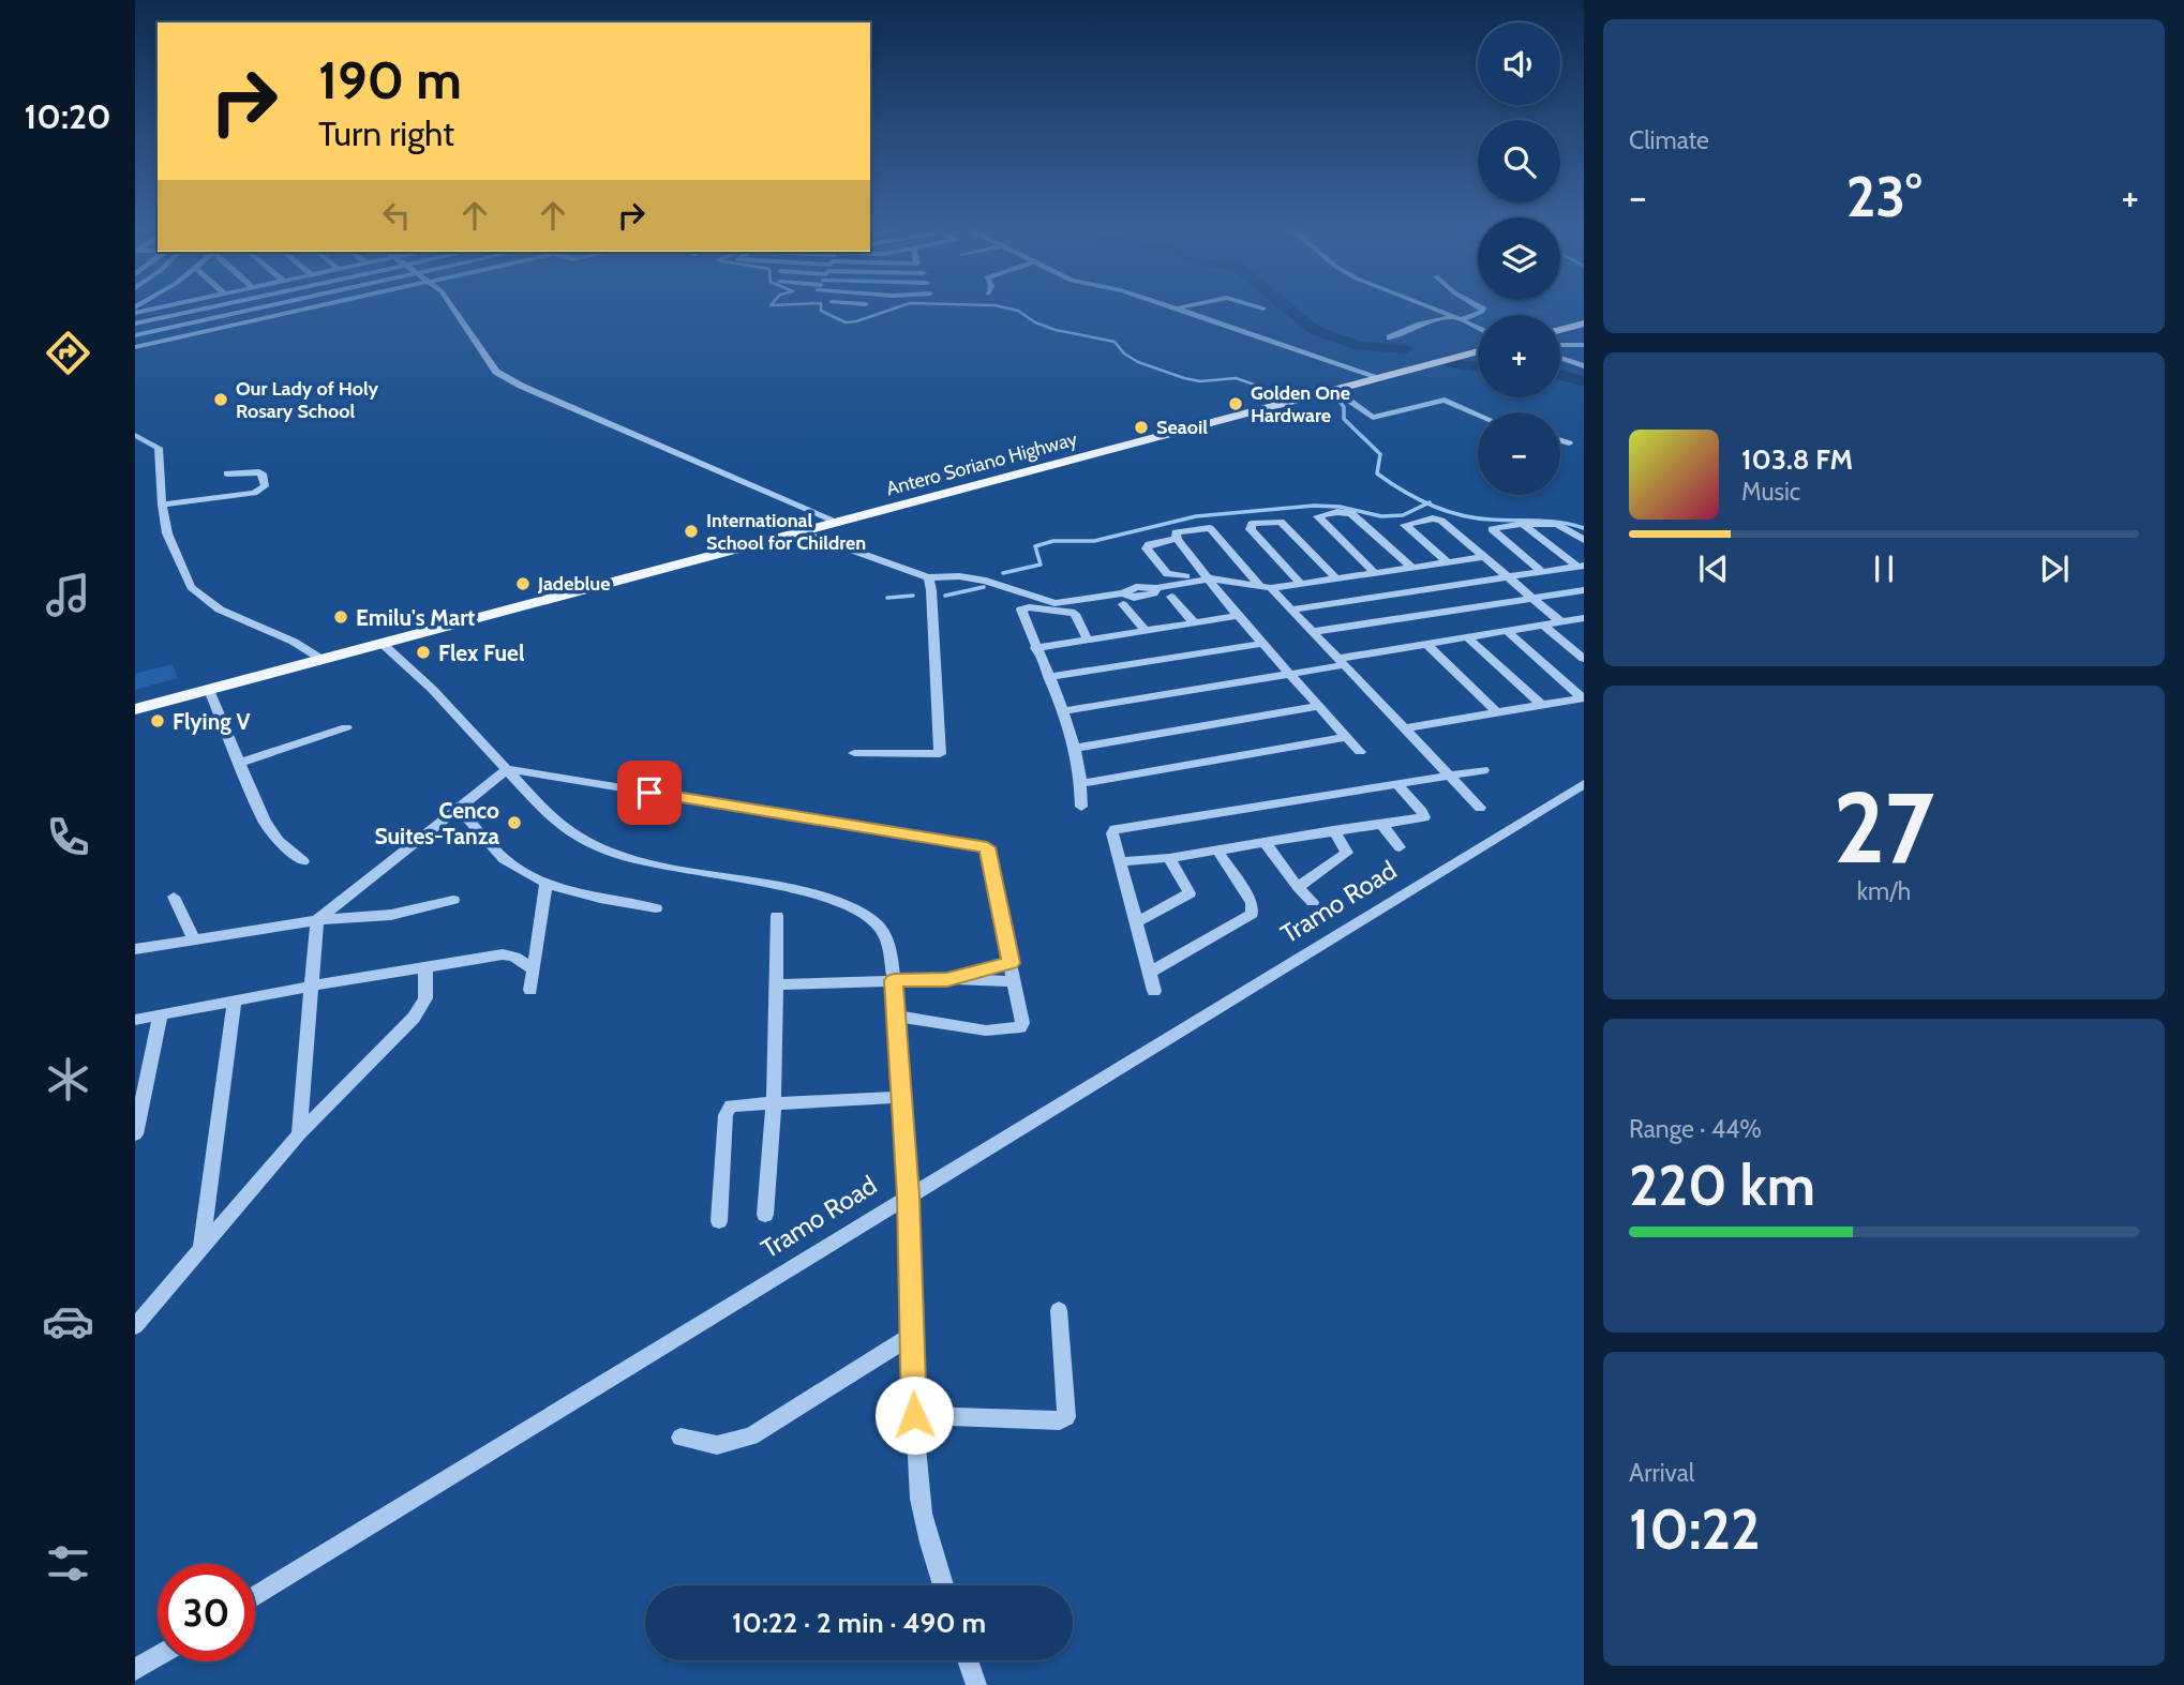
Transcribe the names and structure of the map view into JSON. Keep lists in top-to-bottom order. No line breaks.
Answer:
{"streets":{"main road":["Antero Soriano Highway"],"street":["Tramo Road"]},"places":["Our Lady of Holy Rosary School","Golden One Hardware","Seaoil","International School for Children","Jadeblue","Emilu's Mart","Flex Fuel","Flying V","Cenco Suites-Tanza"],"page":{"tabs":"10:20","tile":["Climate",["27","km/h"],["Range · 44%","220 km"],["Arrival","10:22"]],"map_buttons":["+","−"],"turn":["190 m","Turn right"],"heat":["−","23°","+"],"song":["103.8 FM","Music"],"limit":"30","trip":"10:22 · 2 min · 490 m"}}
